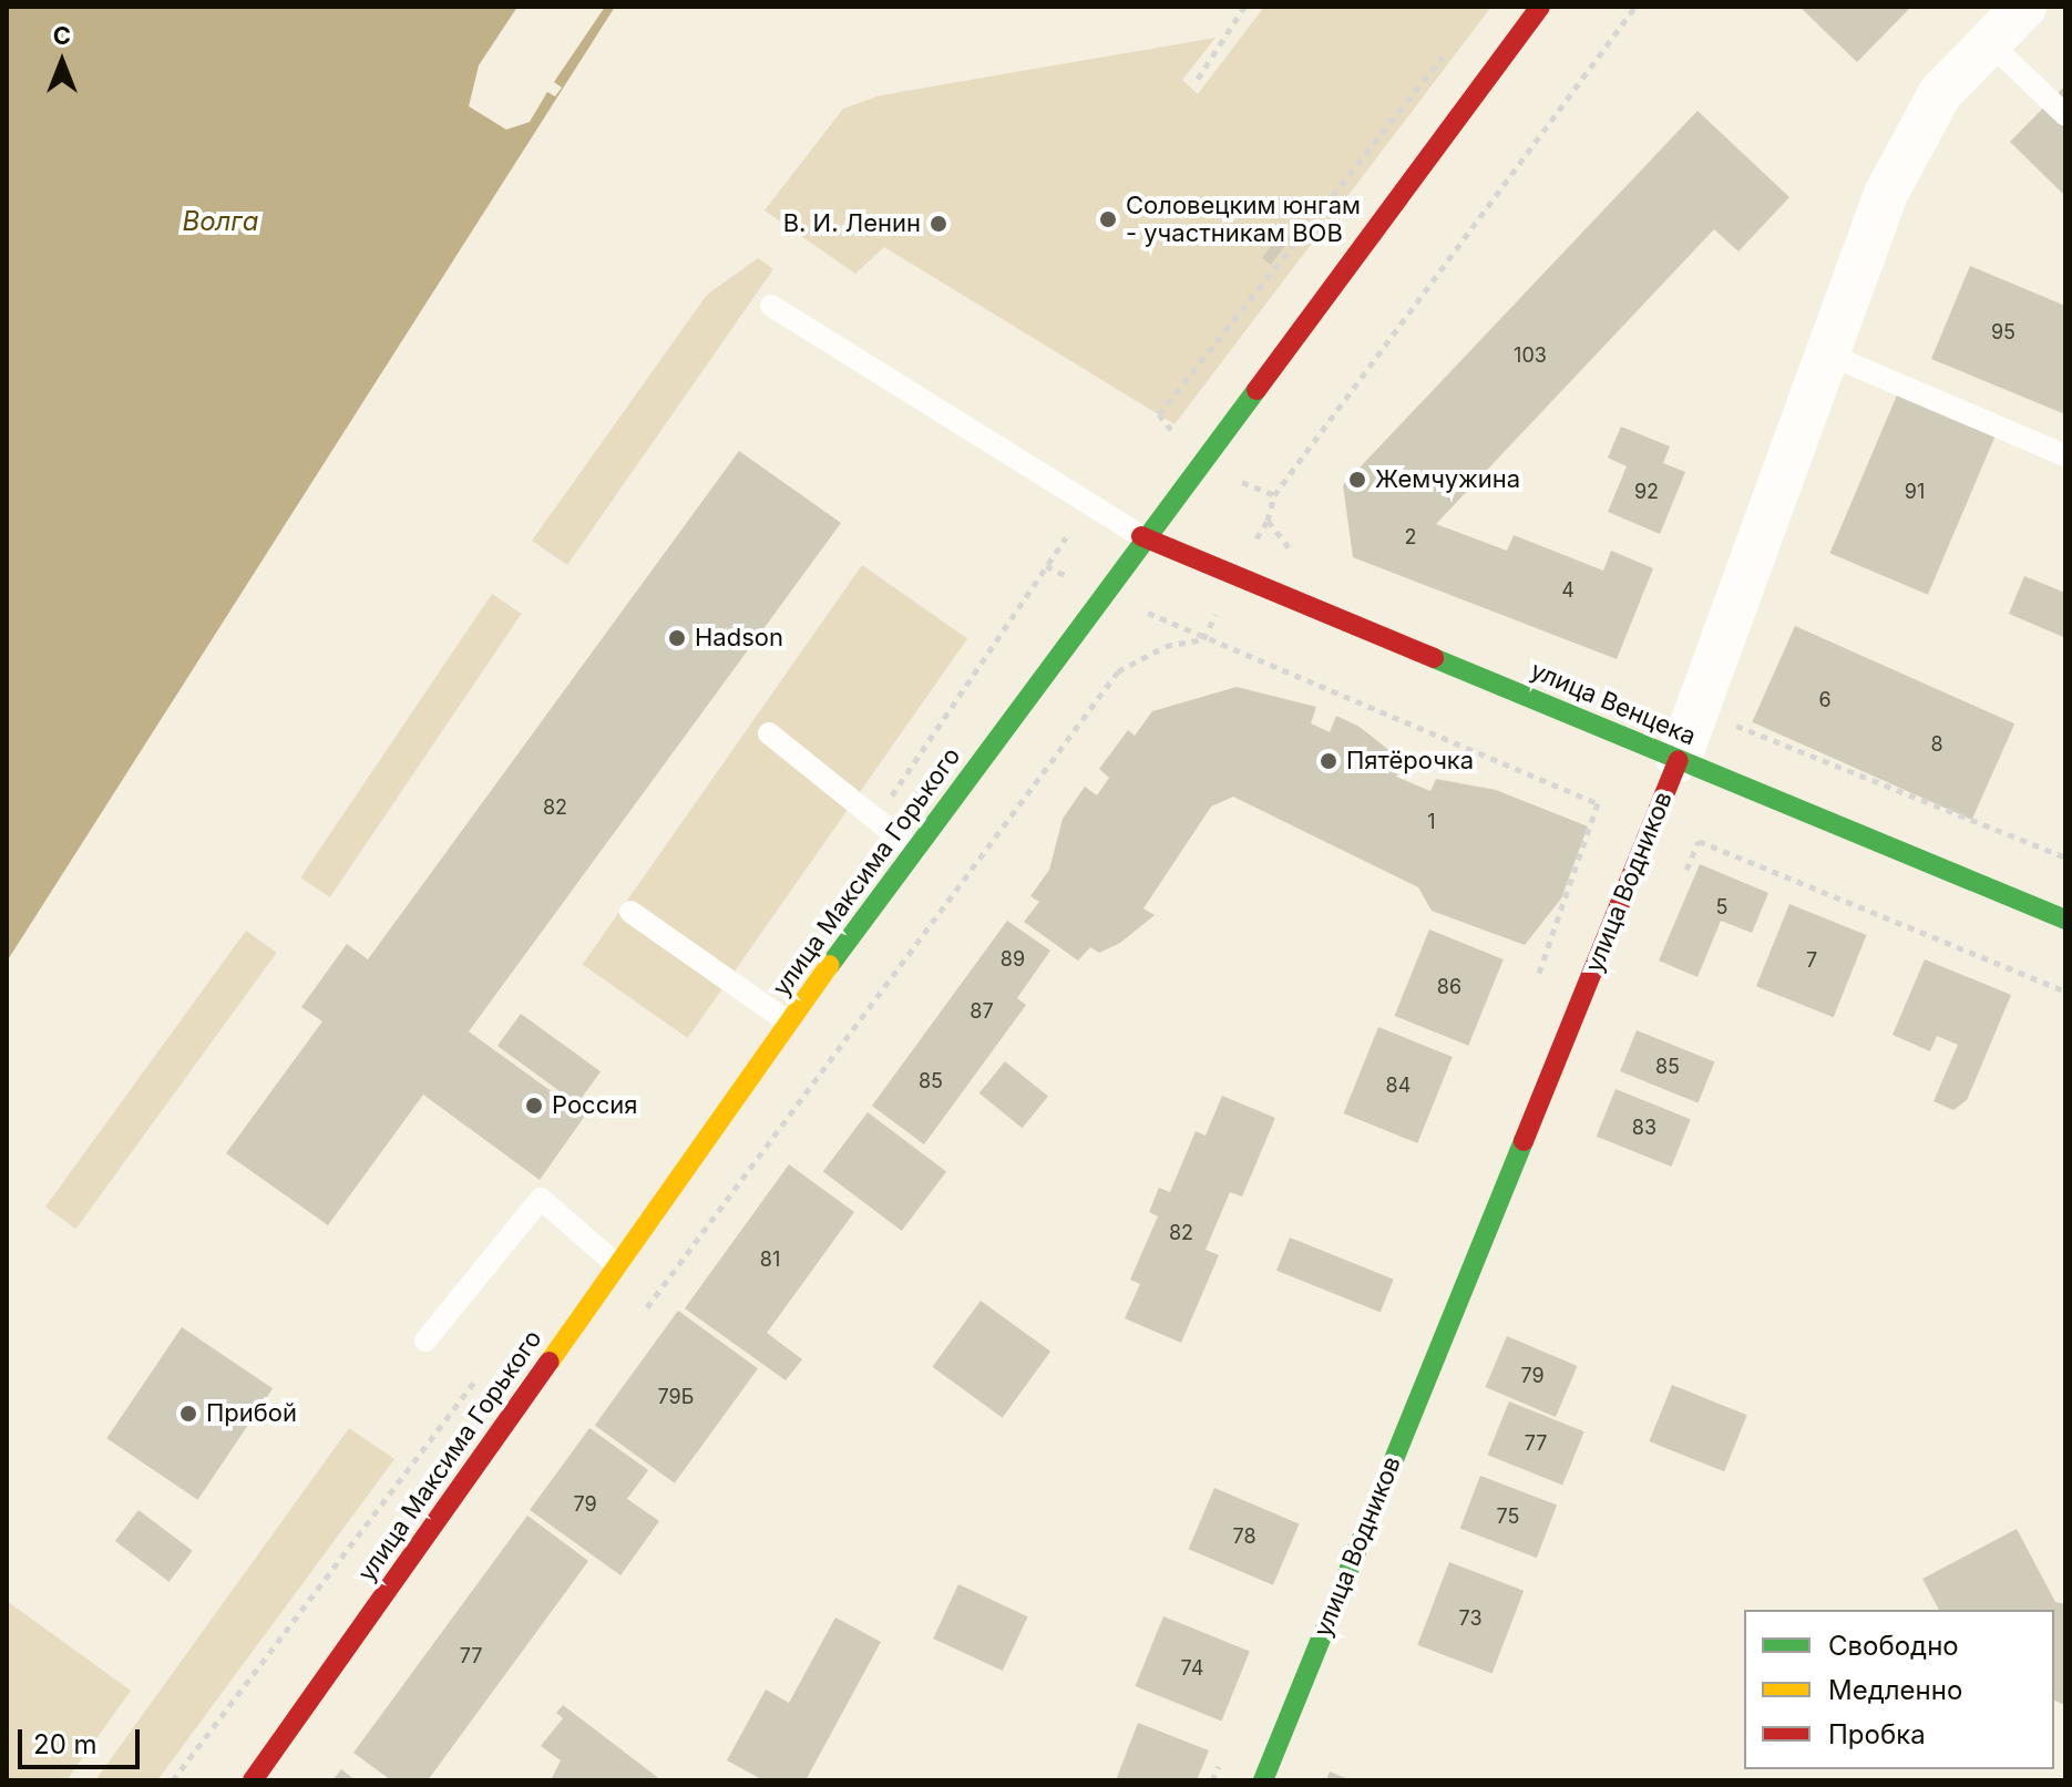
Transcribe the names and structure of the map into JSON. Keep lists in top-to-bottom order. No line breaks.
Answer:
{"streets":{"main road":["улица Венцека","улица Максима Горького","улица Водников"]},"crossings":[["улица Венцека","улица Максима Горького"],["улица Венцека","улица Водников"]],"water":["Волга"],"places":["Соловецким юнгам - участникам ВОВ","В. И. Ленин","Жемчужина","Hadson","Пятёрочка","Россия","Прибой"],"house_numbers":["95","103","92","91","2","4","6","8","82","1","5","89","7","86","87","85","85","84","83","82","81","79","79Б","77","79","75","78","73","77","74"],"legend":["Свободно","Медленно","Пробка"],"scale_bar":"20 m","north":"top"}
